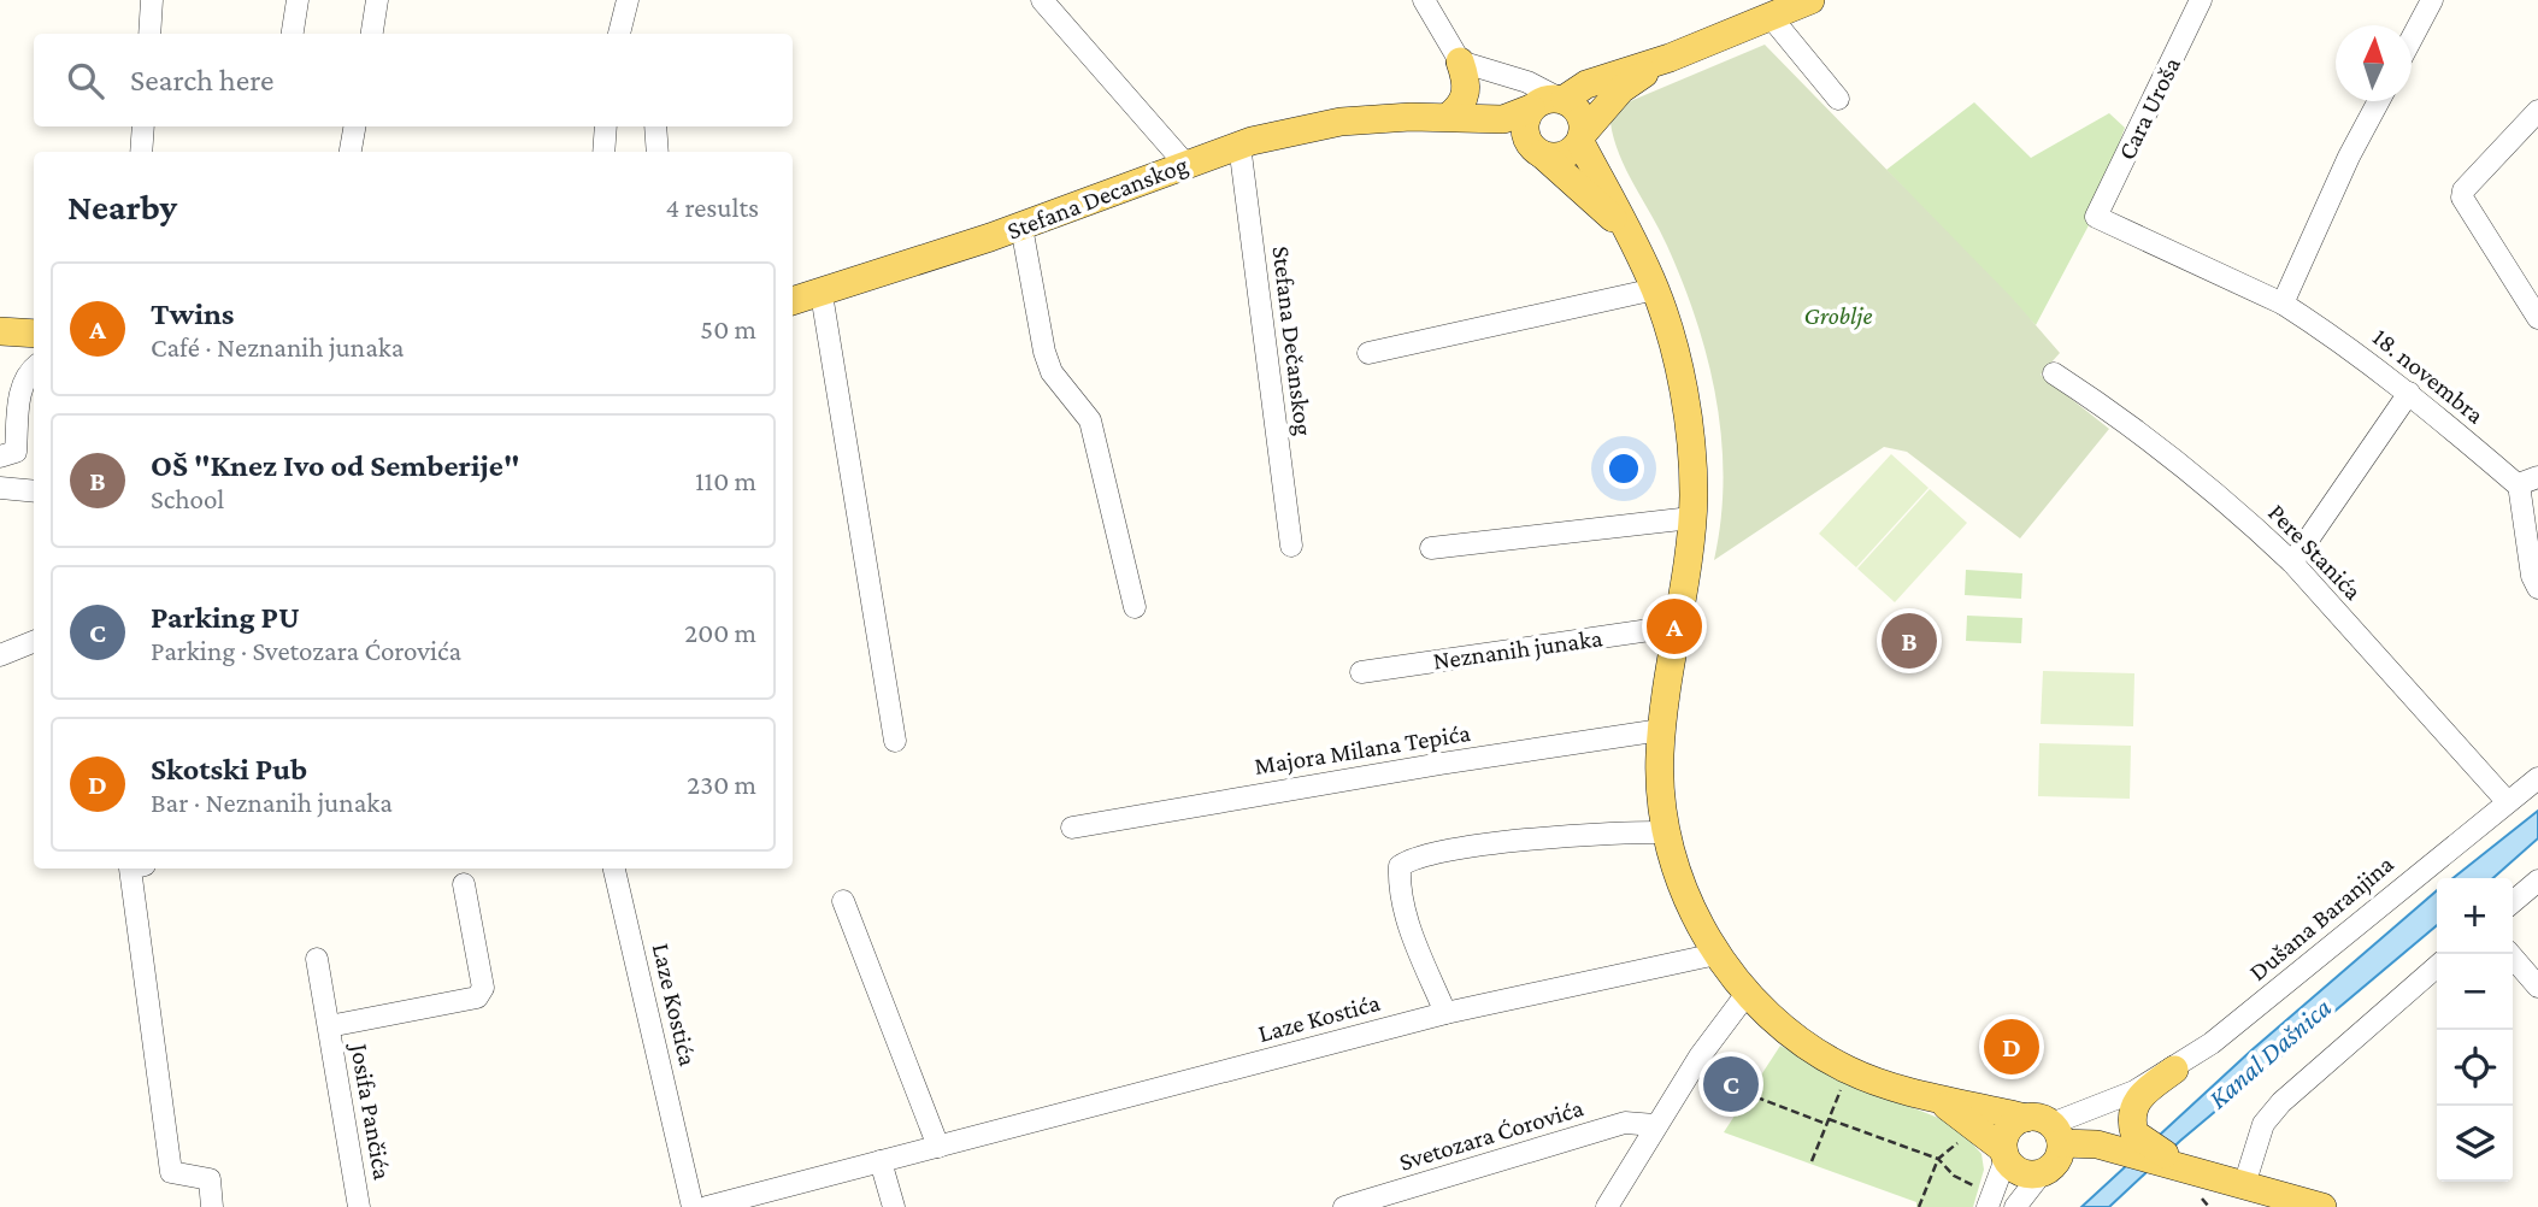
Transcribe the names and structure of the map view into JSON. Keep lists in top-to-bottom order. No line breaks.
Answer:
{"streets":{"main road":["Stefana Decanskog"],"street":["Cara Uroša","Stefana Dečanskog","18. novembra","Pere Stanića","Neznanih junaka","Majora Milana Tepića","Dušana Baranjina","Laze Kostića","Josifa Pančića","Svetozara Ćorovića"]},"crossings":[["Cara Uroša","18. novembra"],["Stefana Decanskog","Stefana Dečanskog"],["Pere Stanića","Dušana Baranjina"]],"water":["Kanal Dašnica"],"parks":["Groblje"],"north":"top","page":{"search":"Search here","heading":["Nearby","4 results"],"list":[{"mark":"A","name":"Twins","note":"Café · Neznanih junaka","value":"50 m"},{"mark":"B","name":"OŠ \"Knez Ivo od Semberije\"","note":"School","value":"110 m"},{"mark":"C","name":"Parking PU","note":"Parking · Svetozara Ćorovića","value":"200 m"},{"mark":"D","name":"Skotski Pub","note":"Bar · Neznanih junaka","value":"230 m"}],"pins":["A","B","D","C"],"map_buttons":["+","−"]}}
